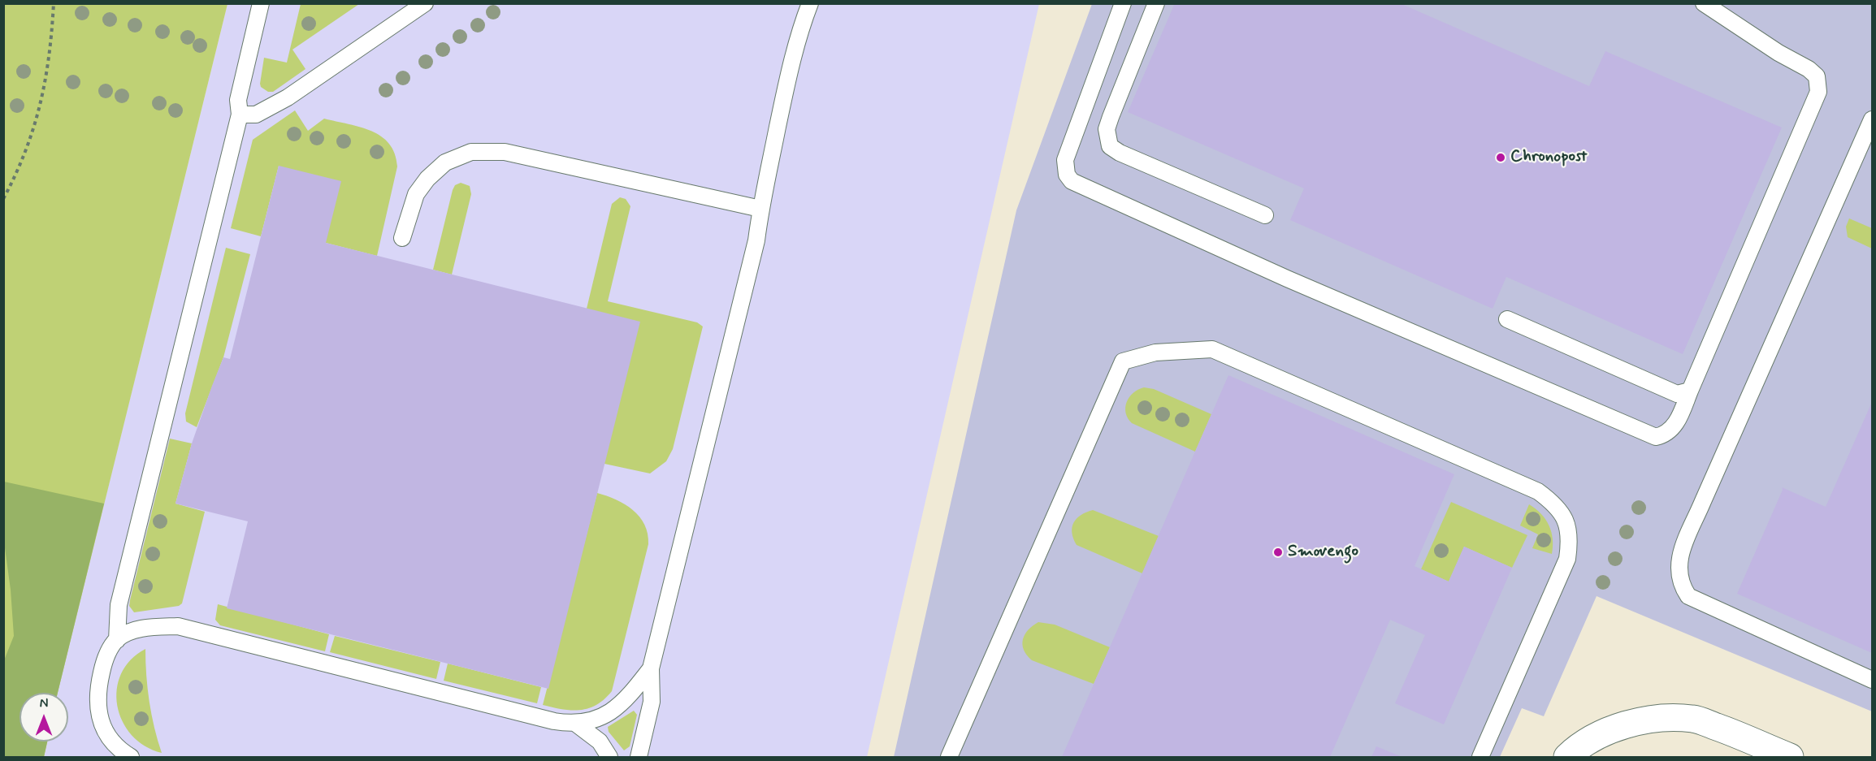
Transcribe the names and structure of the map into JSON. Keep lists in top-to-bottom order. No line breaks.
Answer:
{"places":["Chronopost","Smovengo"],"north":"top"}
